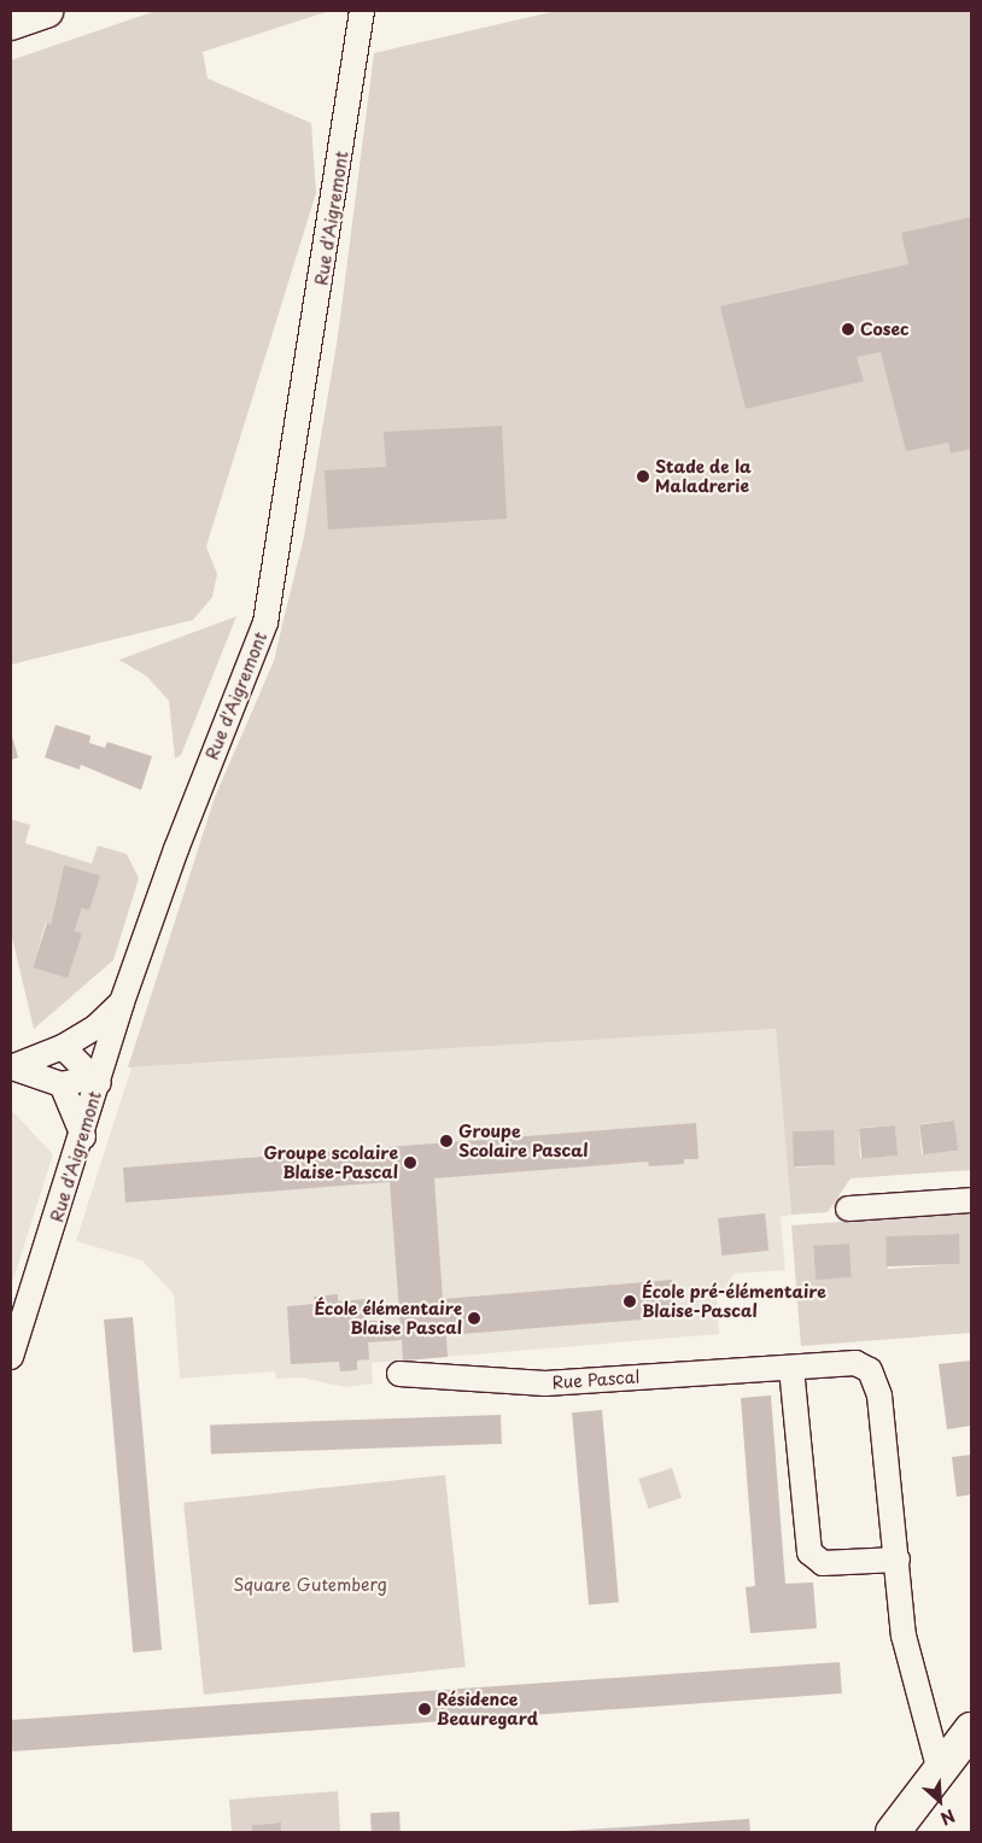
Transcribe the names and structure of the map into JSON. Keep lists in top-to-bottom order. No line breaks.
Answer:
{"streets":{"street":["Rue d'Aigremont","Rue Pascal"]},"parks":["Square Gutemberg"],"places":["Cosec","Stade de la Maladrerie","Groupe Scolaire Pascal","Groupe scolaire Blaise-Pascal","École pré-élémentaire Blaise-Pascal","École élémentaire Blaise Pascal","Résidence Beauregard"],"north":"bottom right"}
